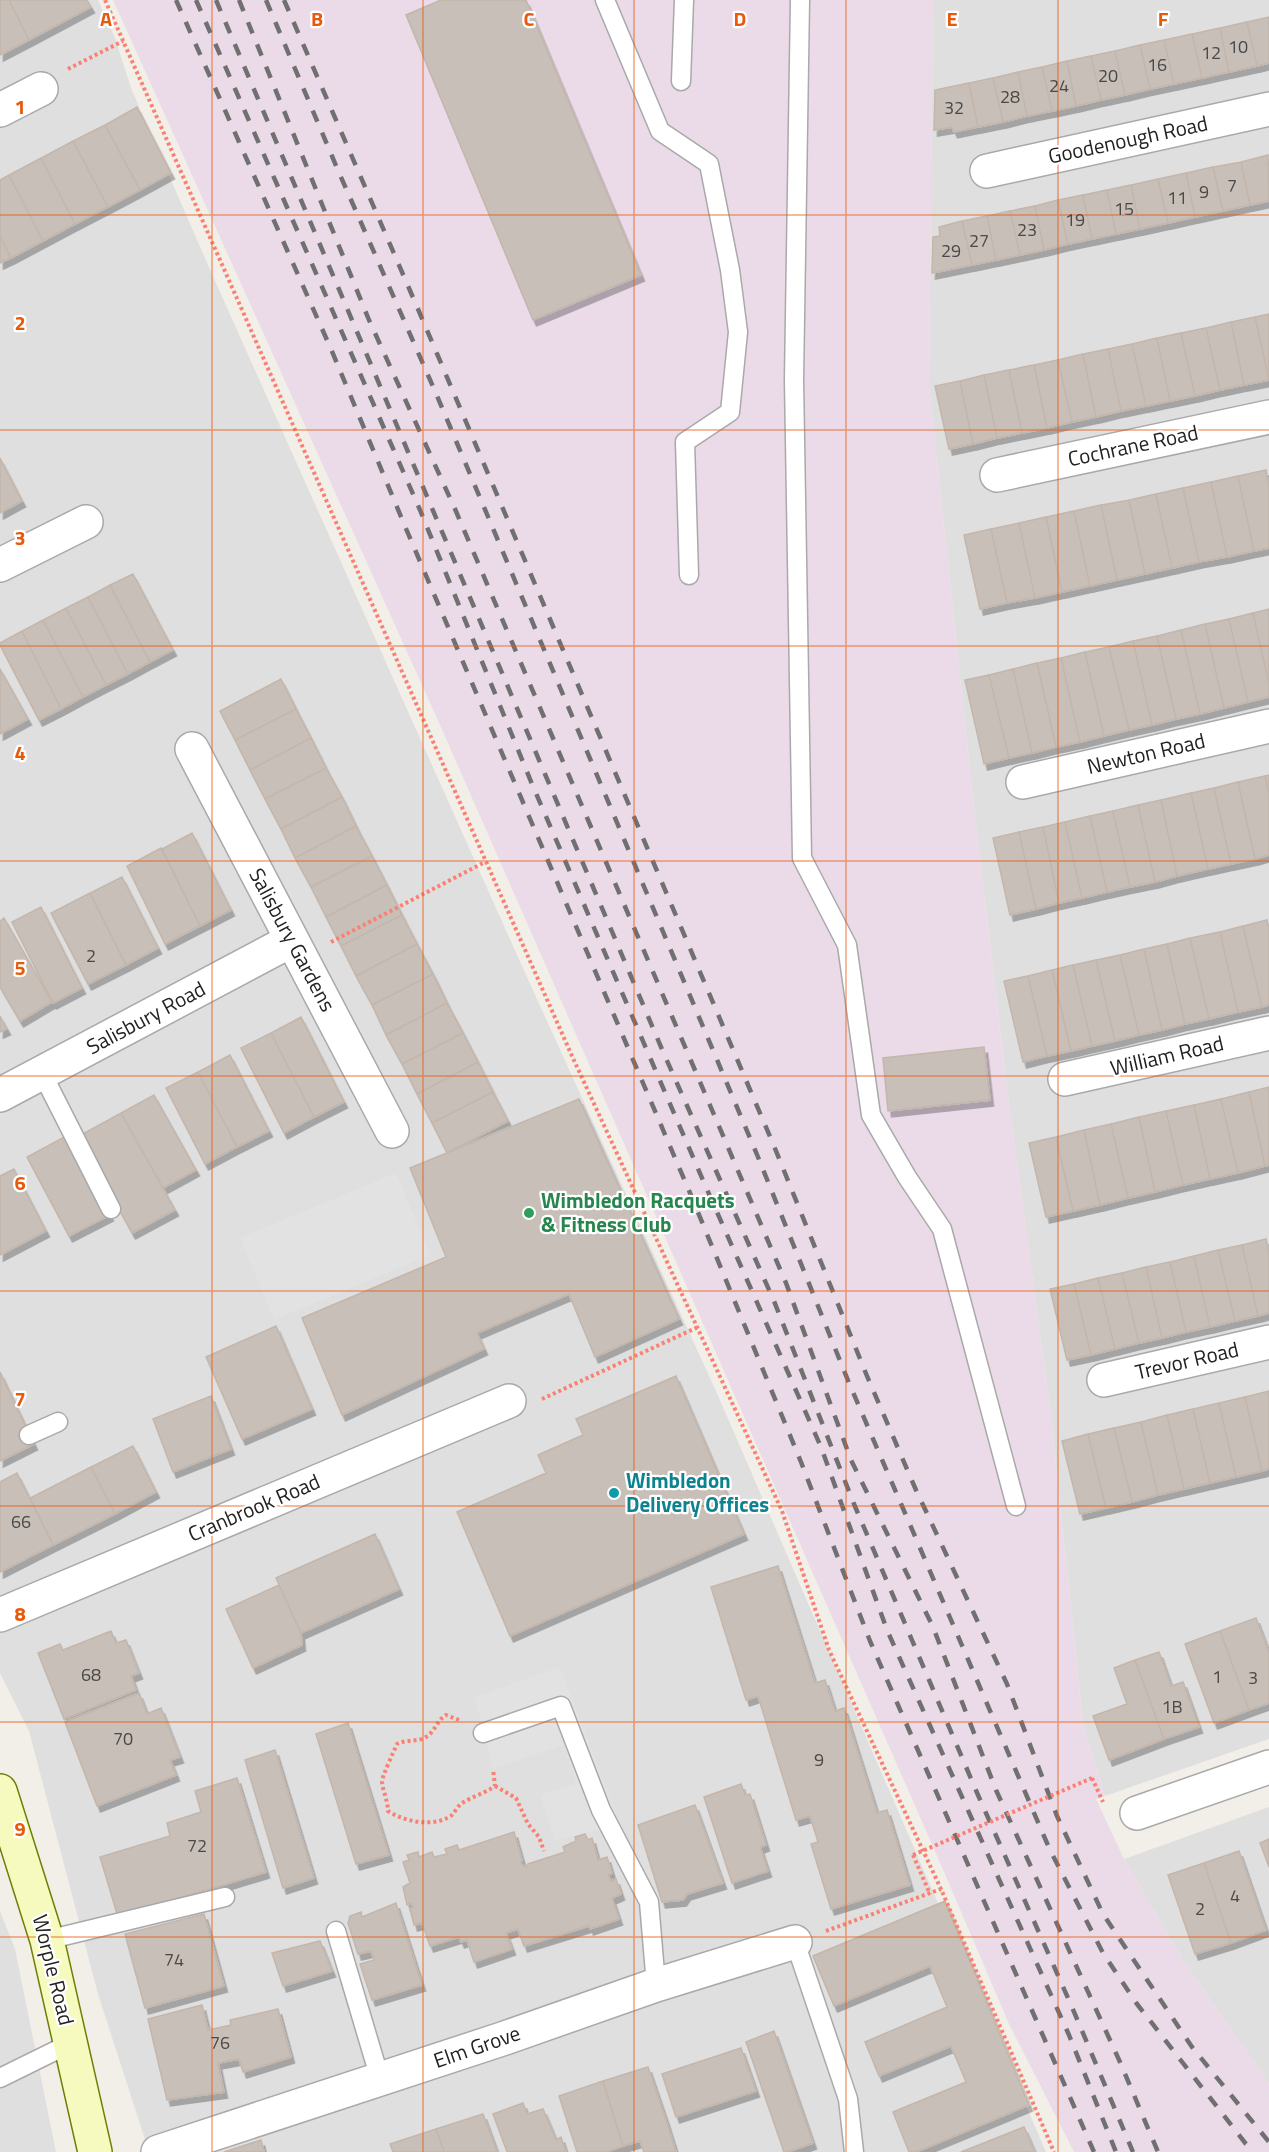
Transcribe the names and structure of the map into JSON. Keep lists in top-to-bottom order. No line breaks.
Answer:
{"streets":{"main road":["Worple Road"],"street":["Goodenough Road","Cochrane Road","Newton Road","Salisbury Gardens","Salisbury Road","William Road","Trevor Road","Cranbrook Road","Elm Grove"]},"crossings":[["Salisbury Gardens","Salisbury Road"]],"places":["Wimbledon Racquets & Fitness Club","Wimbledon Delivery Offices"],"house_numbers":["10","12","16","20","24","28","32","7","9","11","15","19","23","27","29","2","66","68","1","3","1B","70","9","72","4","2","74","76"],"grid":{"columns":["A","B","C","D","E","F"],"rows":["1","2","3","4","5","6","7","8","9"]}}
